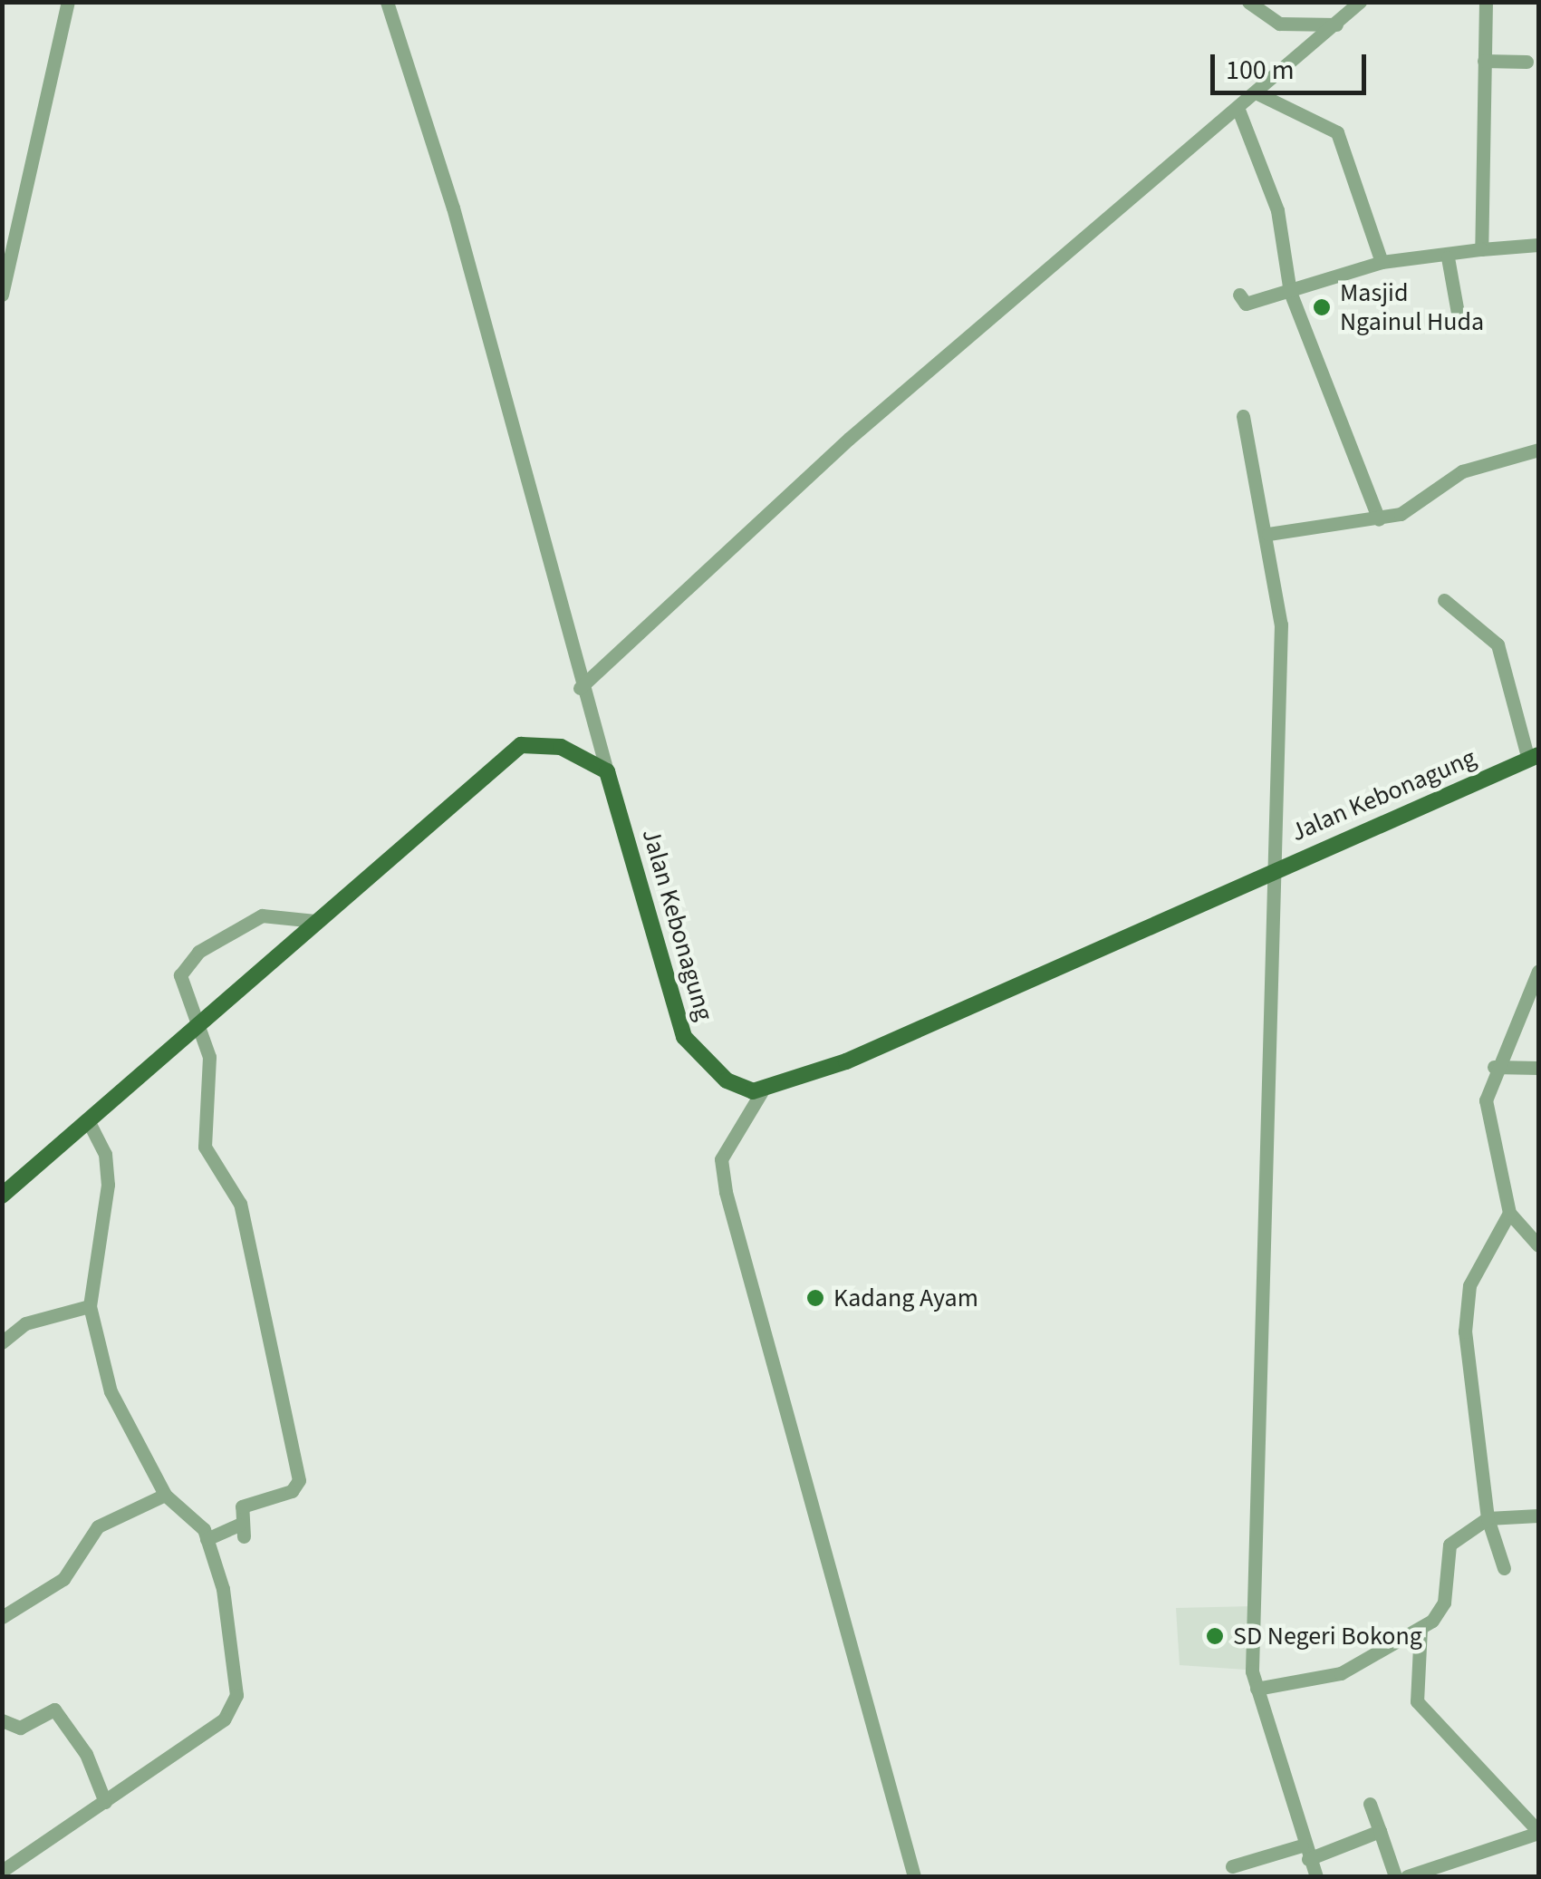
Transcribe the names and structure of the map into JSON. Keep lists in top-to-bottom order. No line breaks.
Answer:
{"streets":{"main road":["Jalan Kebonagung"]},"places":["Masjid Ngainul Huda","Kadang Ayam","SD Negeri Bokong"],"scale_bar":"100 m"}
